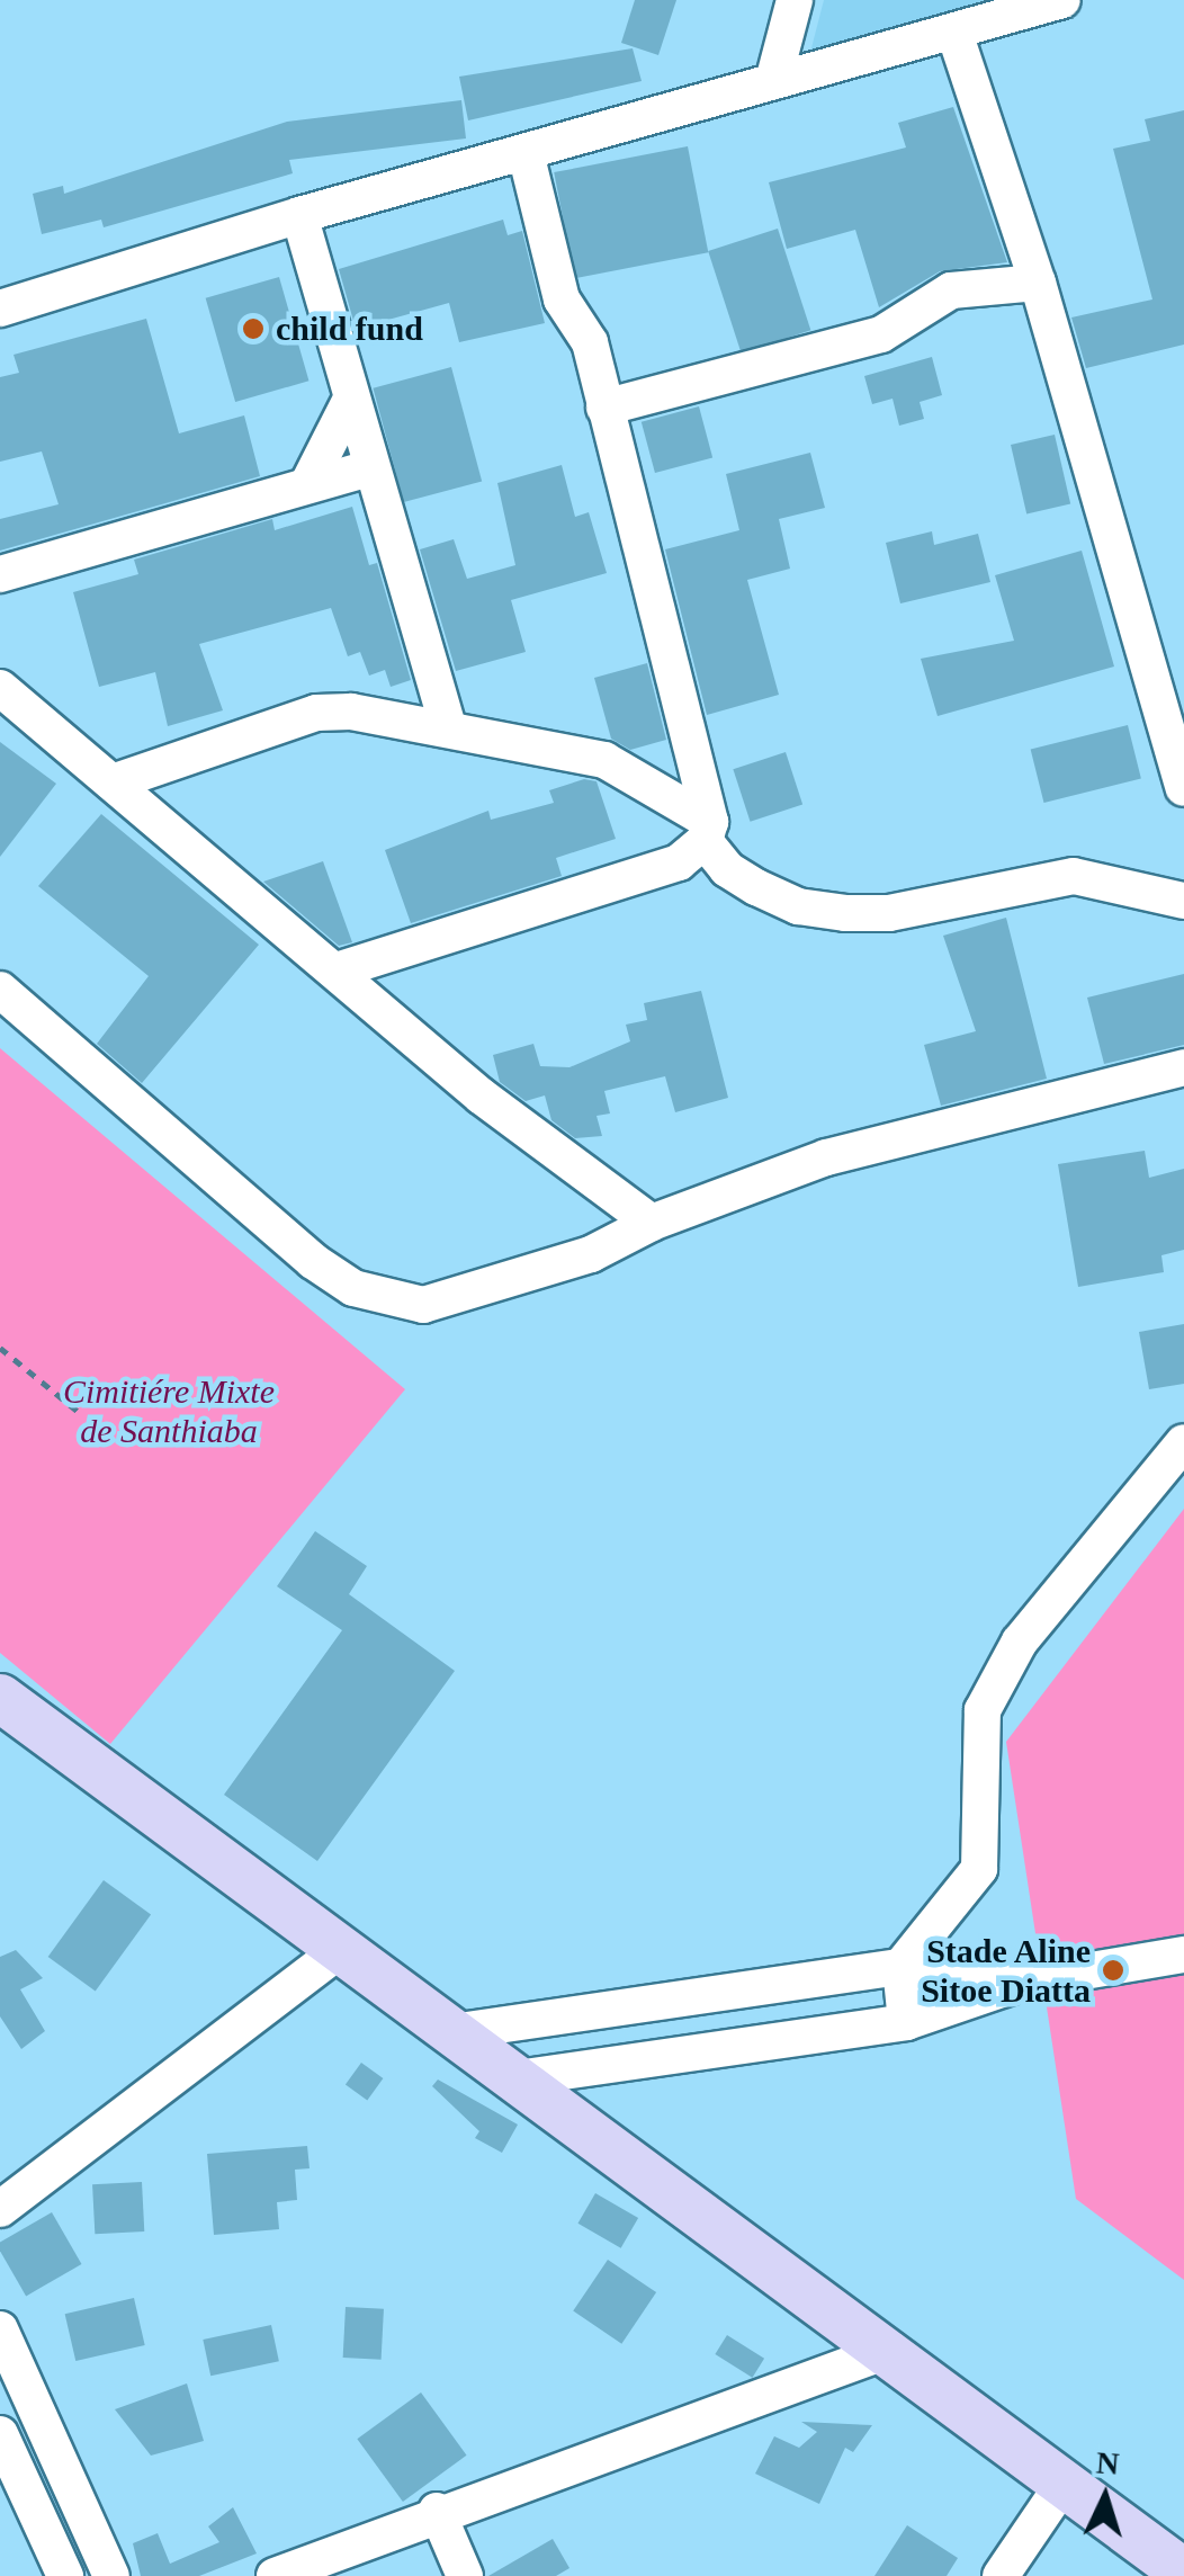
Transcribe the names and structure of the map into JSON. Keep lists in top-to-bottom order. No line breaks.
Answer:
{"parks":["Cimitiére Mixte de Santhiaba"],"places":["child fund","Stade Aline Sitoe Diatta"],"north":"top"}
